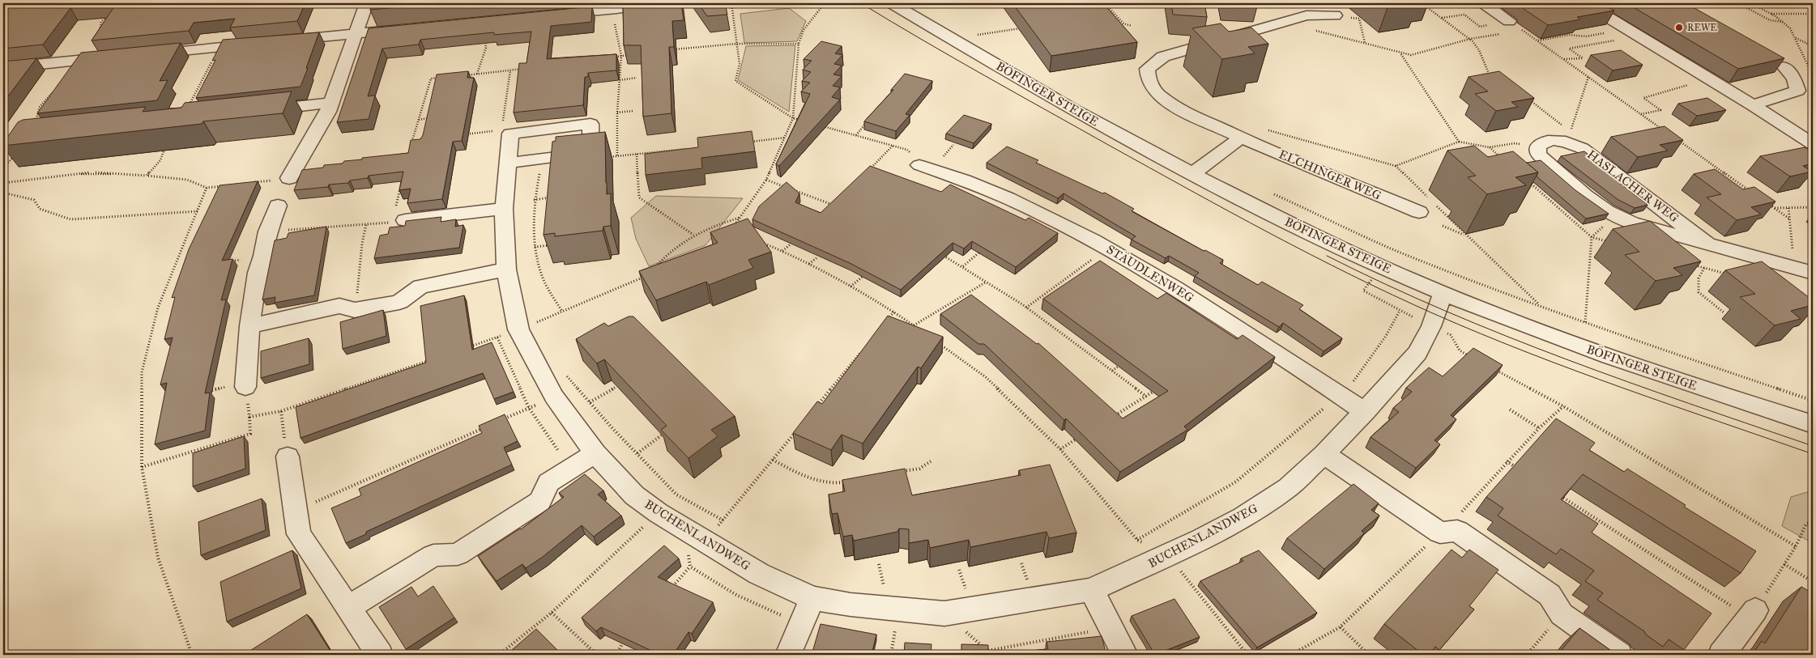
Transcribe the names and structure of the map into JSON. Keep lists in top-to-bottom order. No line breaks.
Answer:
{"streets":{"street":["BÖFINGER STEIGE","ELCHINGER WEG","HASLACHER WEG","STÄUDLENWEG","BUCHENLANDWEG"]},"crossings":[["BÖFINGER STEIGE","BUCHENLANDWEG"],["STÄUDLENWEG","BUCHENLANDWEG"]],"places":["REWE"]}
